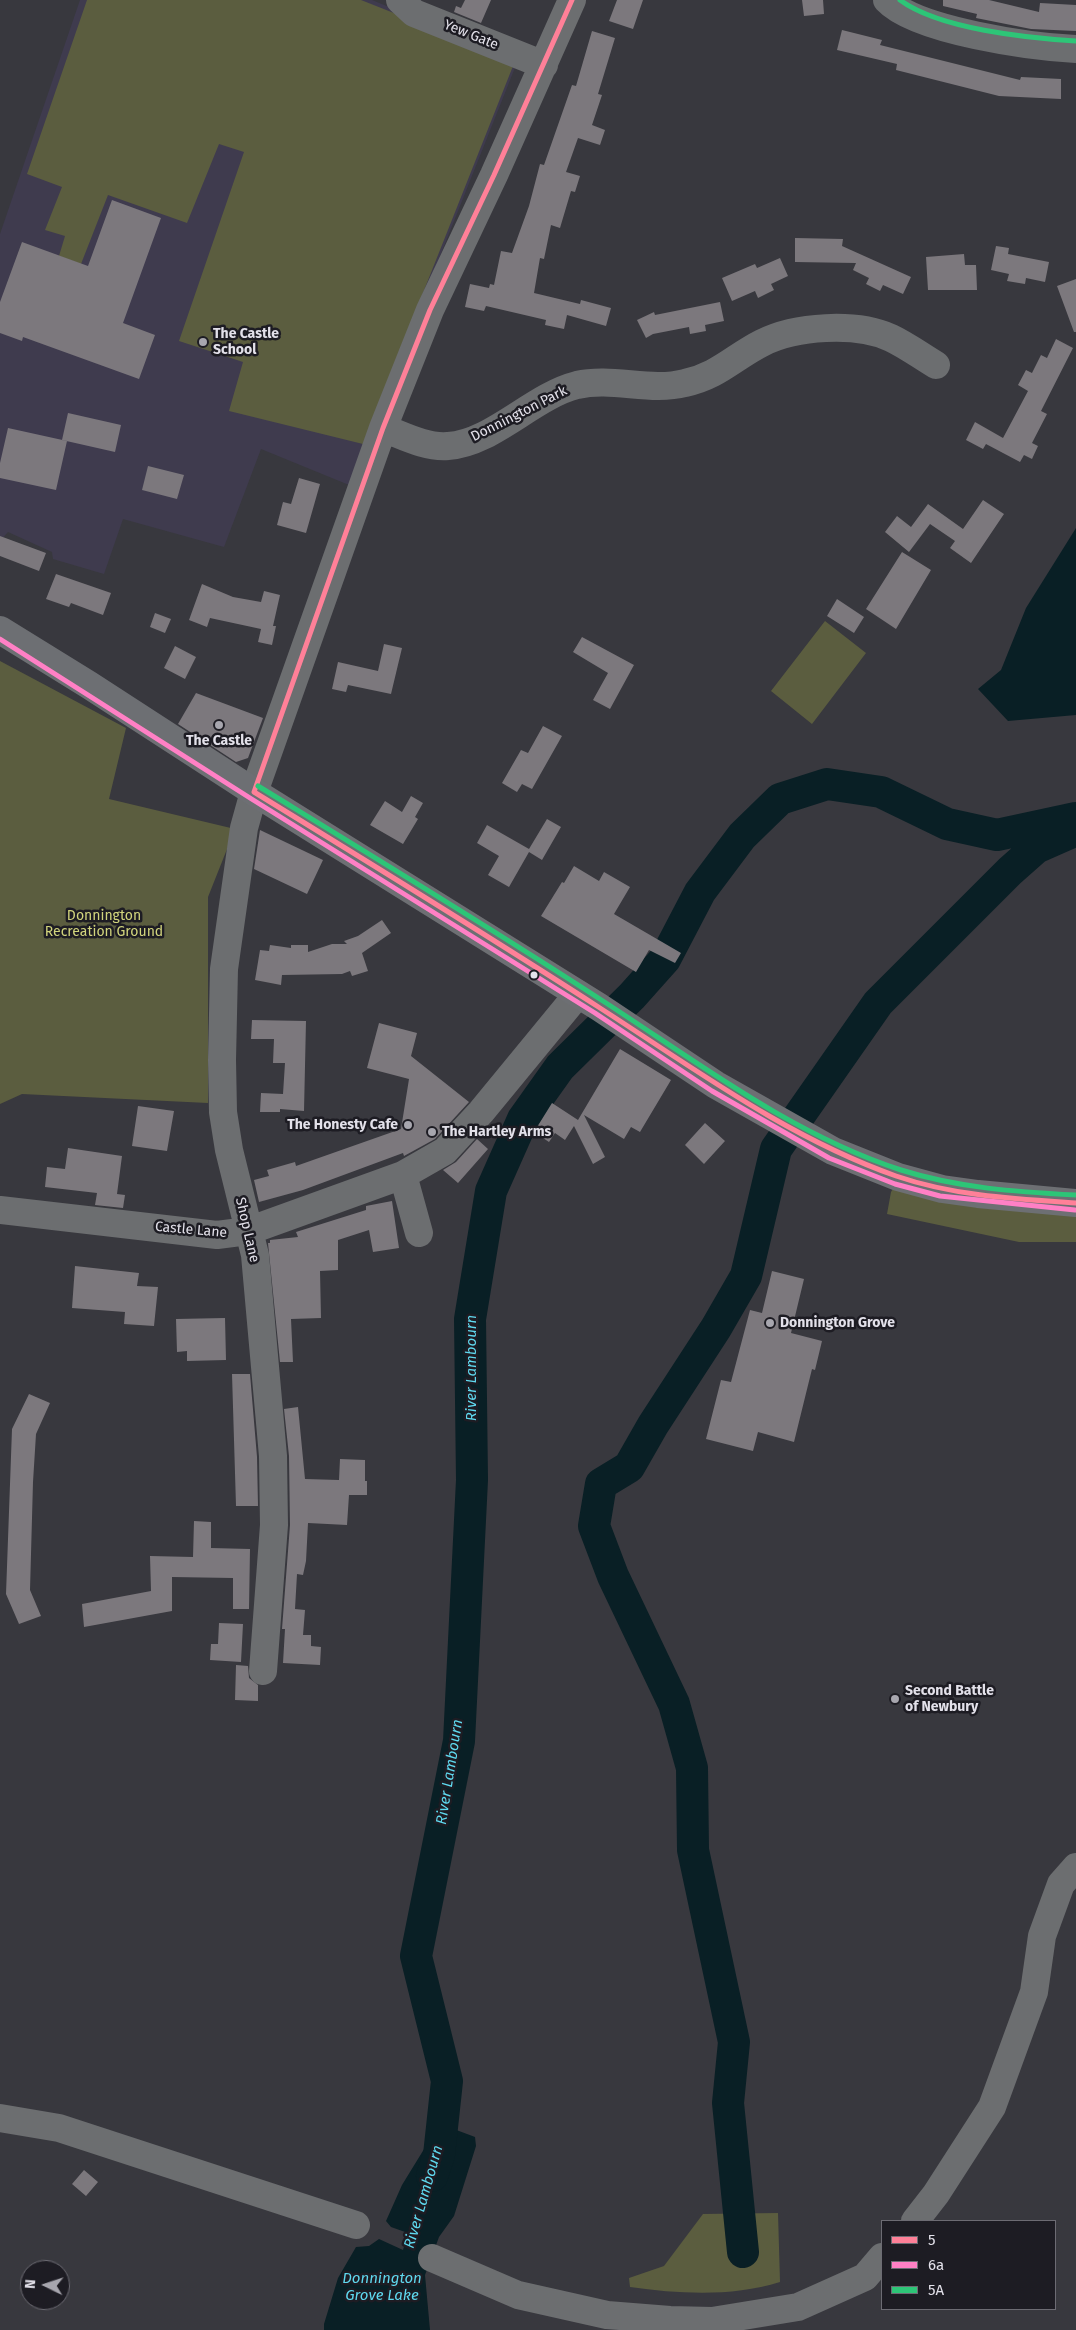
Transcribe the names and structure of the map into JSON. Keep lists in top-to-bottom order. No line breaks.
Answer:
{"streets":{"street":["Yew Gate","Donnington Park","Castle Lane","Shop Lane"]},"crossings":[["Yew Gate","Shop Lane"],["Donnington Park","Shop Lane"],["Castle Lane","Shop Lane"]],"water":["River Lambourn","Donnington Grove Lake"],"parks":["Donnington Recreation Ground"],"places":["The Castle School","The Castle","The Honesty Cafe","The Hartley Arms","Donnington Grove","Second Battle of Newbury"],"lines":["transit line 5","transit line 5A","transit line 6a"],"legend":["5","6a","5A"],"north":"left"}
